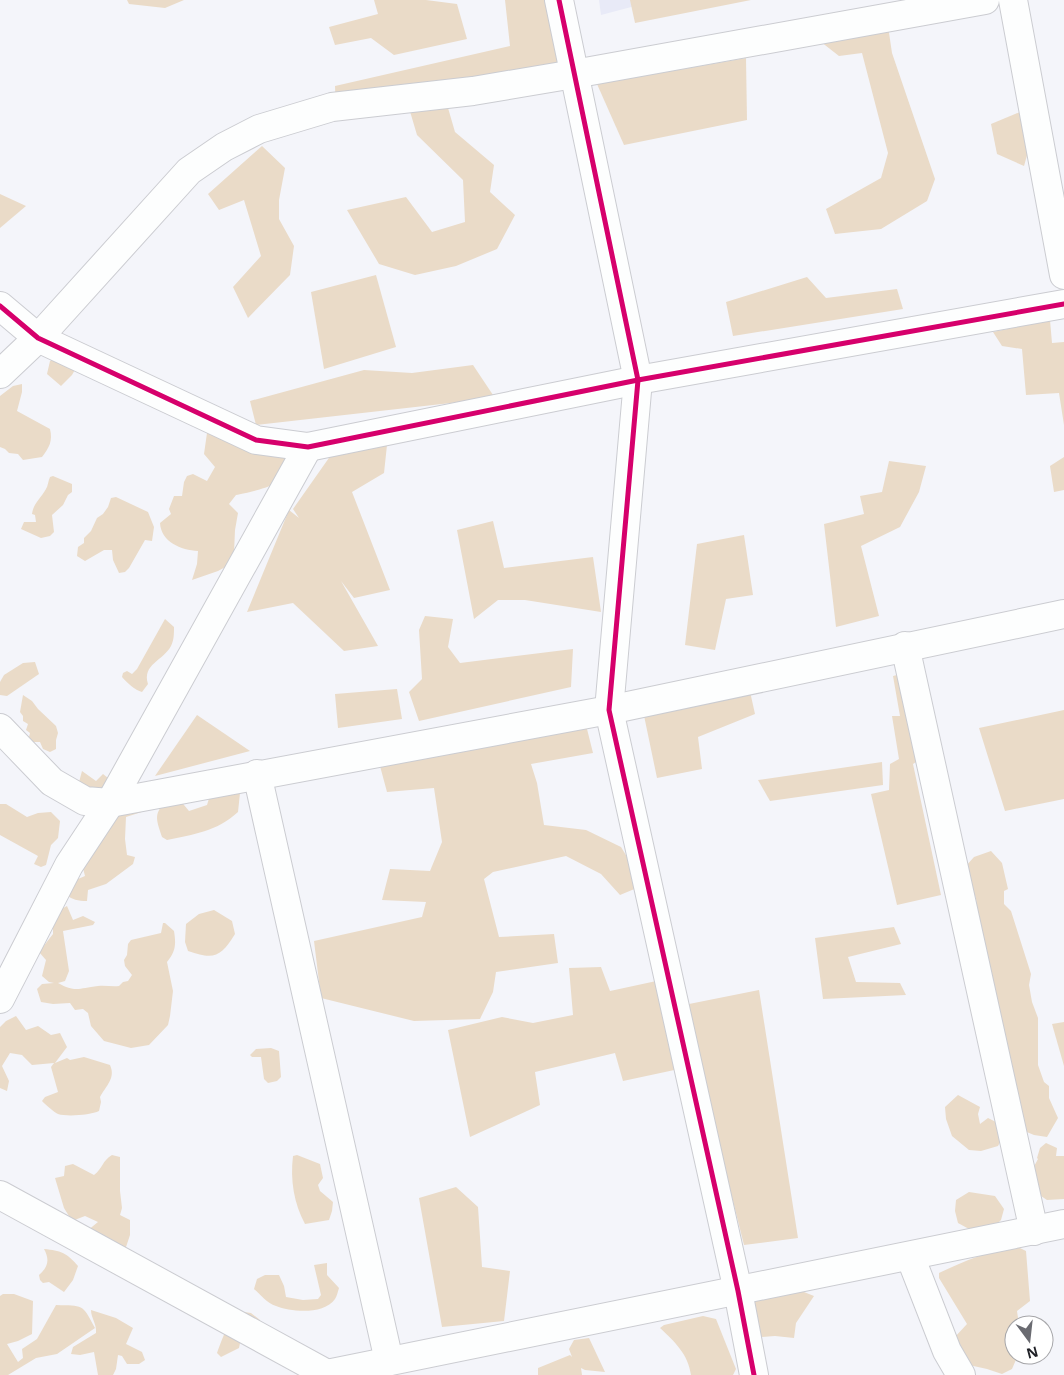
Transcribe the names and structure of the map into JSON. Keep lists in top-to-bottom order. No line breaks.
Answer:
{"north":"bottom"}
